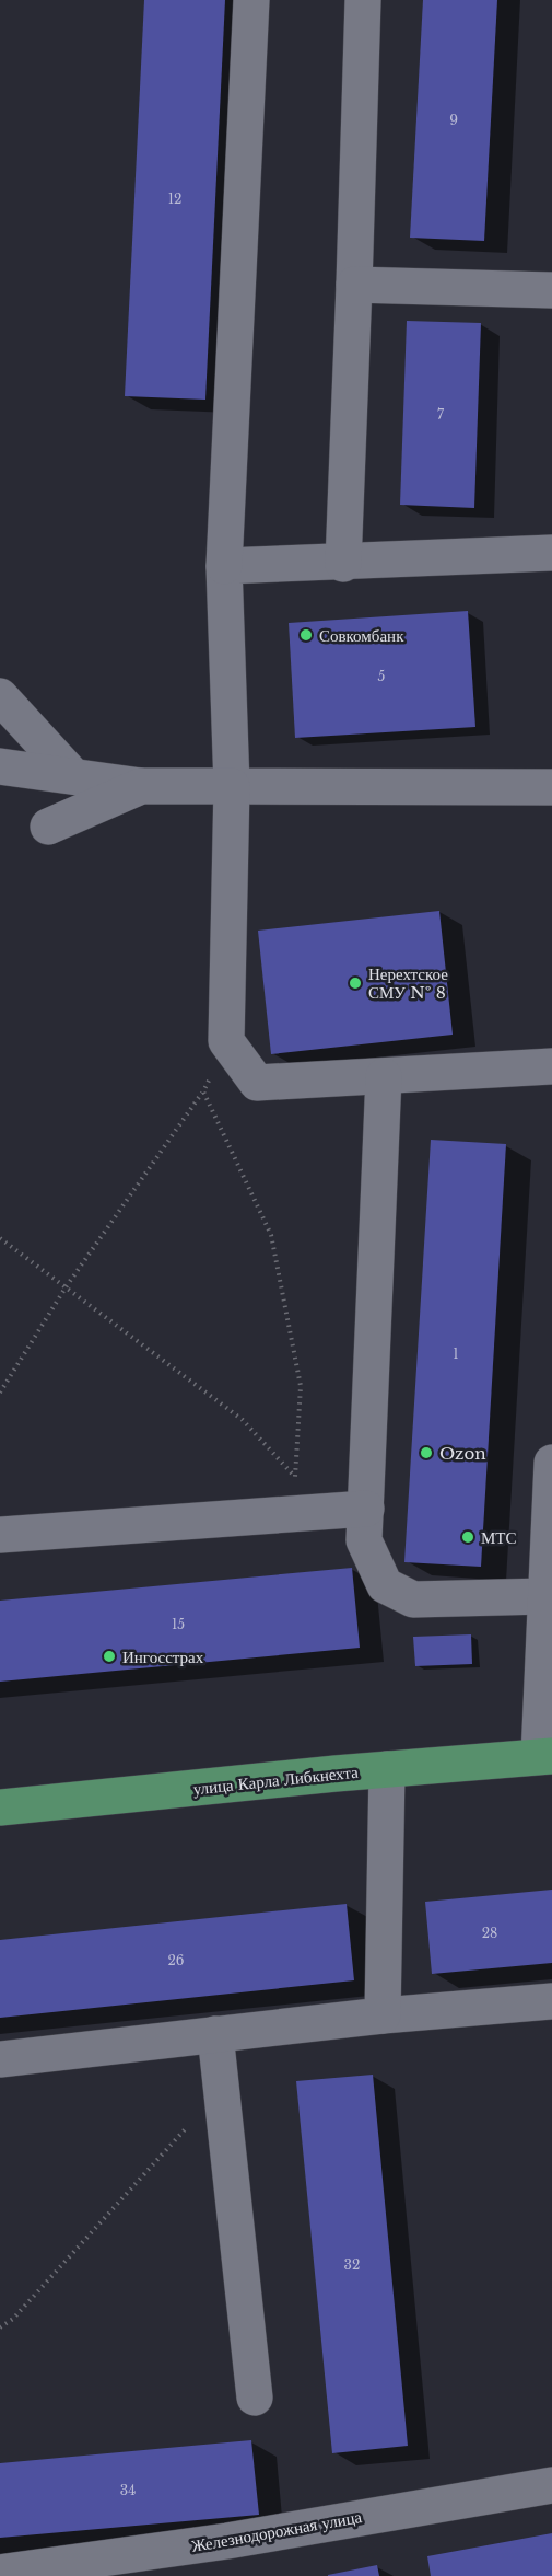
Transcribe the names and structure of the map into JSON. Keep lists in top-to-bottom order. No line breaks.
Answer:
{"streets":{"main road":["улица Карла Либкнехта"],"street":["Железнодорожная улица"]},"places":["Совкомбанк","Нерехтское СМУ № 8","Ozon","МТС","Ингосстрах"],"house_numbers":["9","12","7","5","1","15","28","26","32","34"]}
